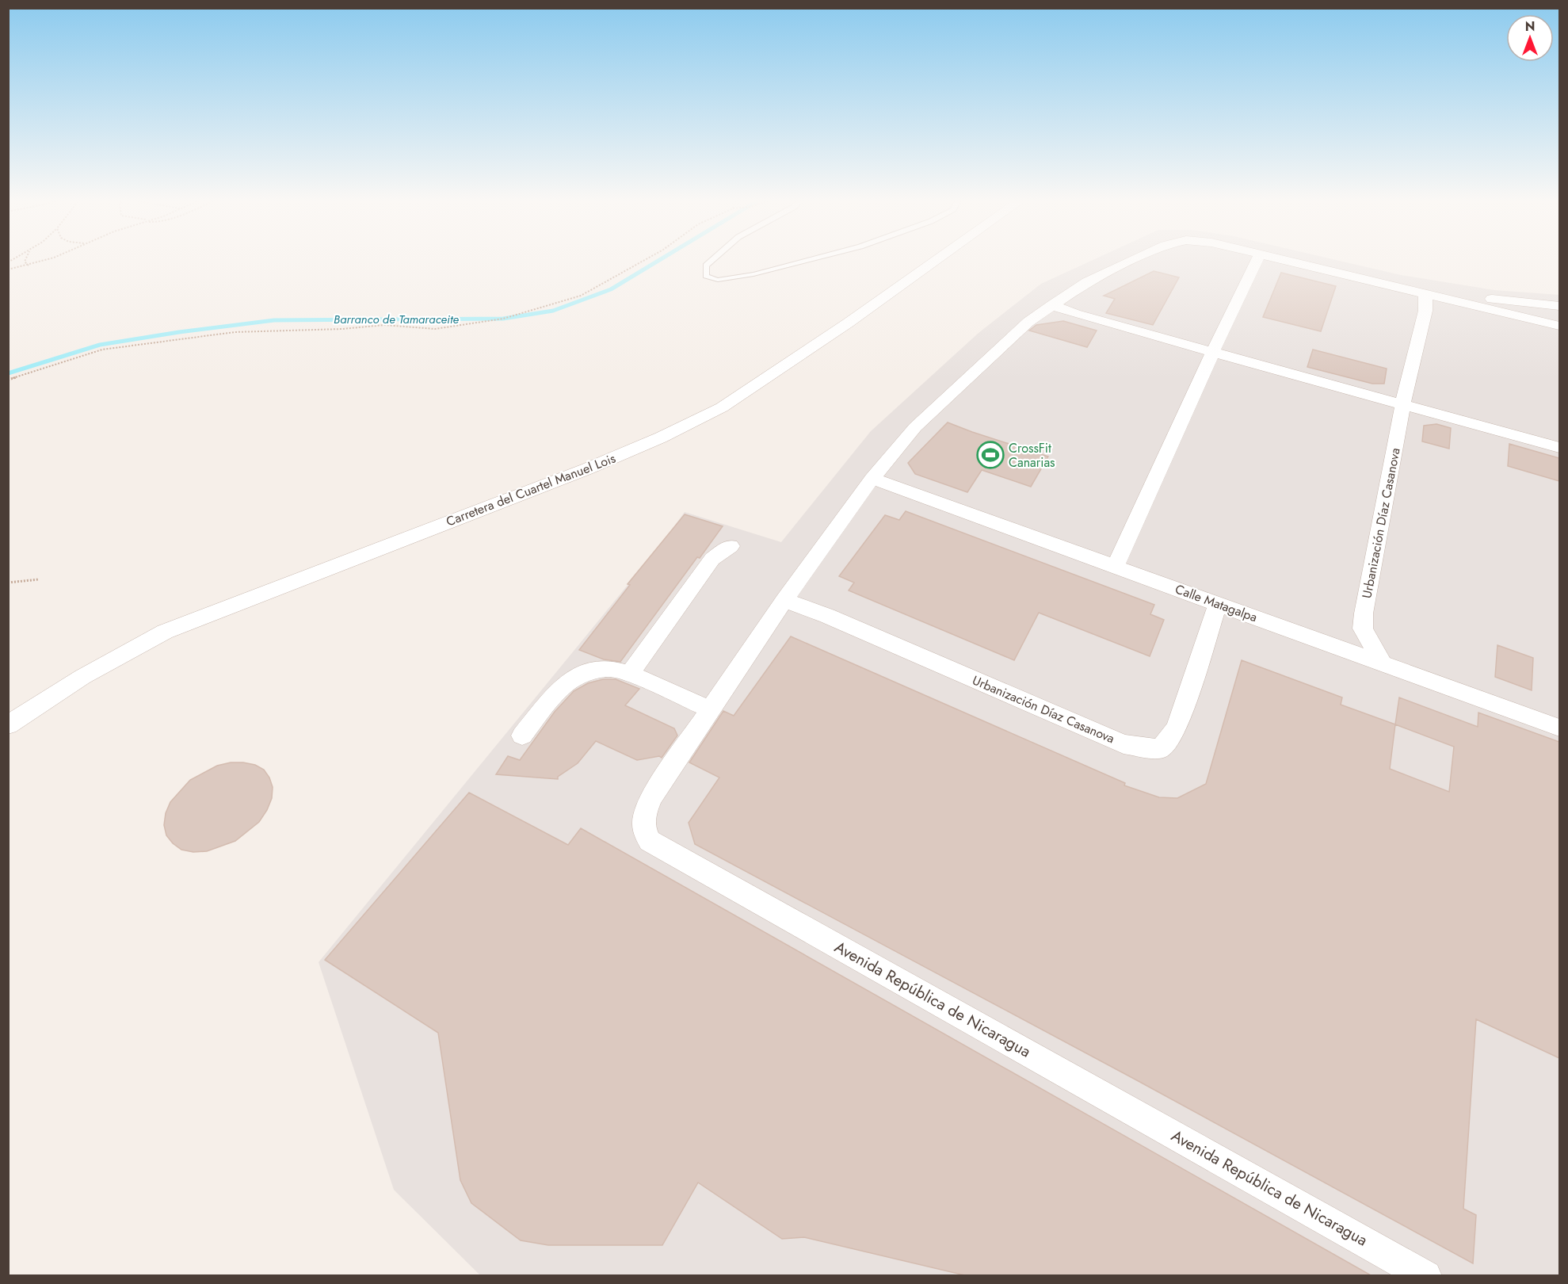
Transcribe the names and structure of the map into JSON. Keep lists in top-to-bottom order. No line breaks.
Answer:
{"streets":{"street":["Carretera del Cuartel Manuel Lois","Urbanización Díaz Casanova","Calle Matagalpa","Avenida República de Nicaragua"]},"crossings":[["Urbanización Díaz Casanova","Calle Matagalpa"]],"water":["Barranco de Tamaraceite"],"places":{"sports":["CrossFit Canarias"]},"north":"top"}
